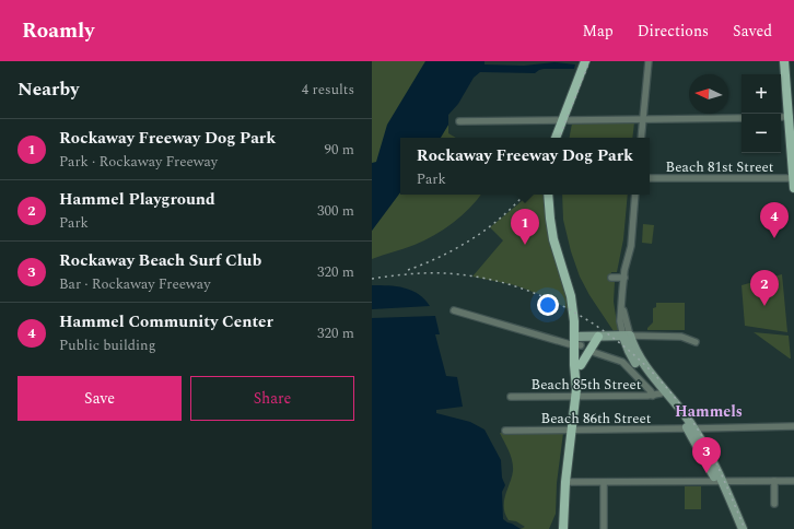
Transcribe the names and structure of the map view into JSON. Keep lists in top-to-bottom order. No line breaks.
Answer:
{"streets":{"street":["Beach 81st Street","Beach 85th Street","Beach 86th Street"]},"districts":["Hammels"],"north":"left","page":{"header":"Roamly","nav":["Map","Directions","Saved"],"heading":["Nearby","4 results"],"map_buttons":["+","−"],"list":[{"mark":"1","name":"Rockaway Freeway Dog Park","note":"Park · Rockaway Freeway","value":"90 m"},{"mark":"2","name":"Hammel Playground","note":"Park","value":"300 m"},{"mark":"3","name":"Rockaway Beach Surf Club","note":"Bar · Rockaway Freeway","value":"320 m"},{"mark":"4","name":"Hammel Community Center","note":"Public building","value":"320 m"}],"popup":["Rockaway Freeway Dog Park","Park"],"pins":["4","1","2","3"],"buttons":["Save","Share"]}}
